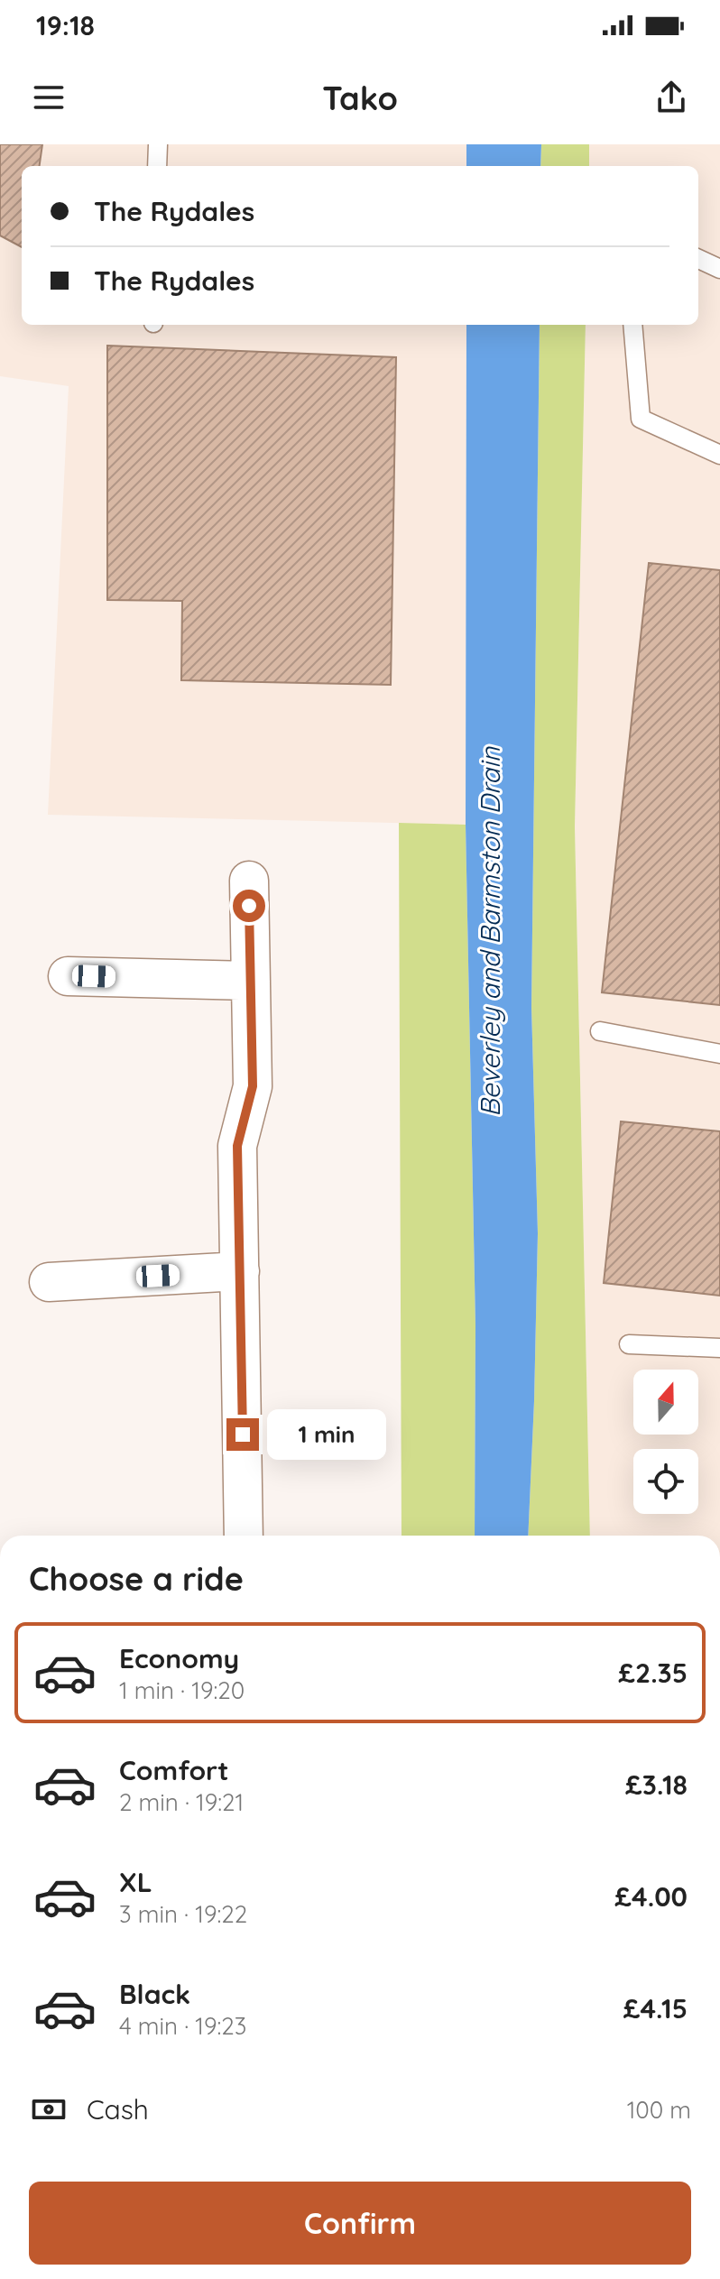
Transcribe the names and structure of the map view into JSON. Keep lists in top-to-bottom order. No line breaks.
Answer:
{"water":["Beverley and Barmston Drain"],"north":"top","page":{"status":"19:18","header":"Tako","banner":["The Rydales","The Rydales"],"bubble":"1 min","heading":"Choose a ride","list":[{"name":"Economy","note":"1 min · 19:20","value":"£2.35"},{"name":"Comfort","note":"2 min · 19:21","value":"£3.18"},{"name":"XL","note":"3 min · 19:22","value":"£4.00"},{"name":"Black","note":"4 min · 19:23","value":"£4.15"}],"pay":["Cash","100 m"],"buttons":"Confirm"}}
